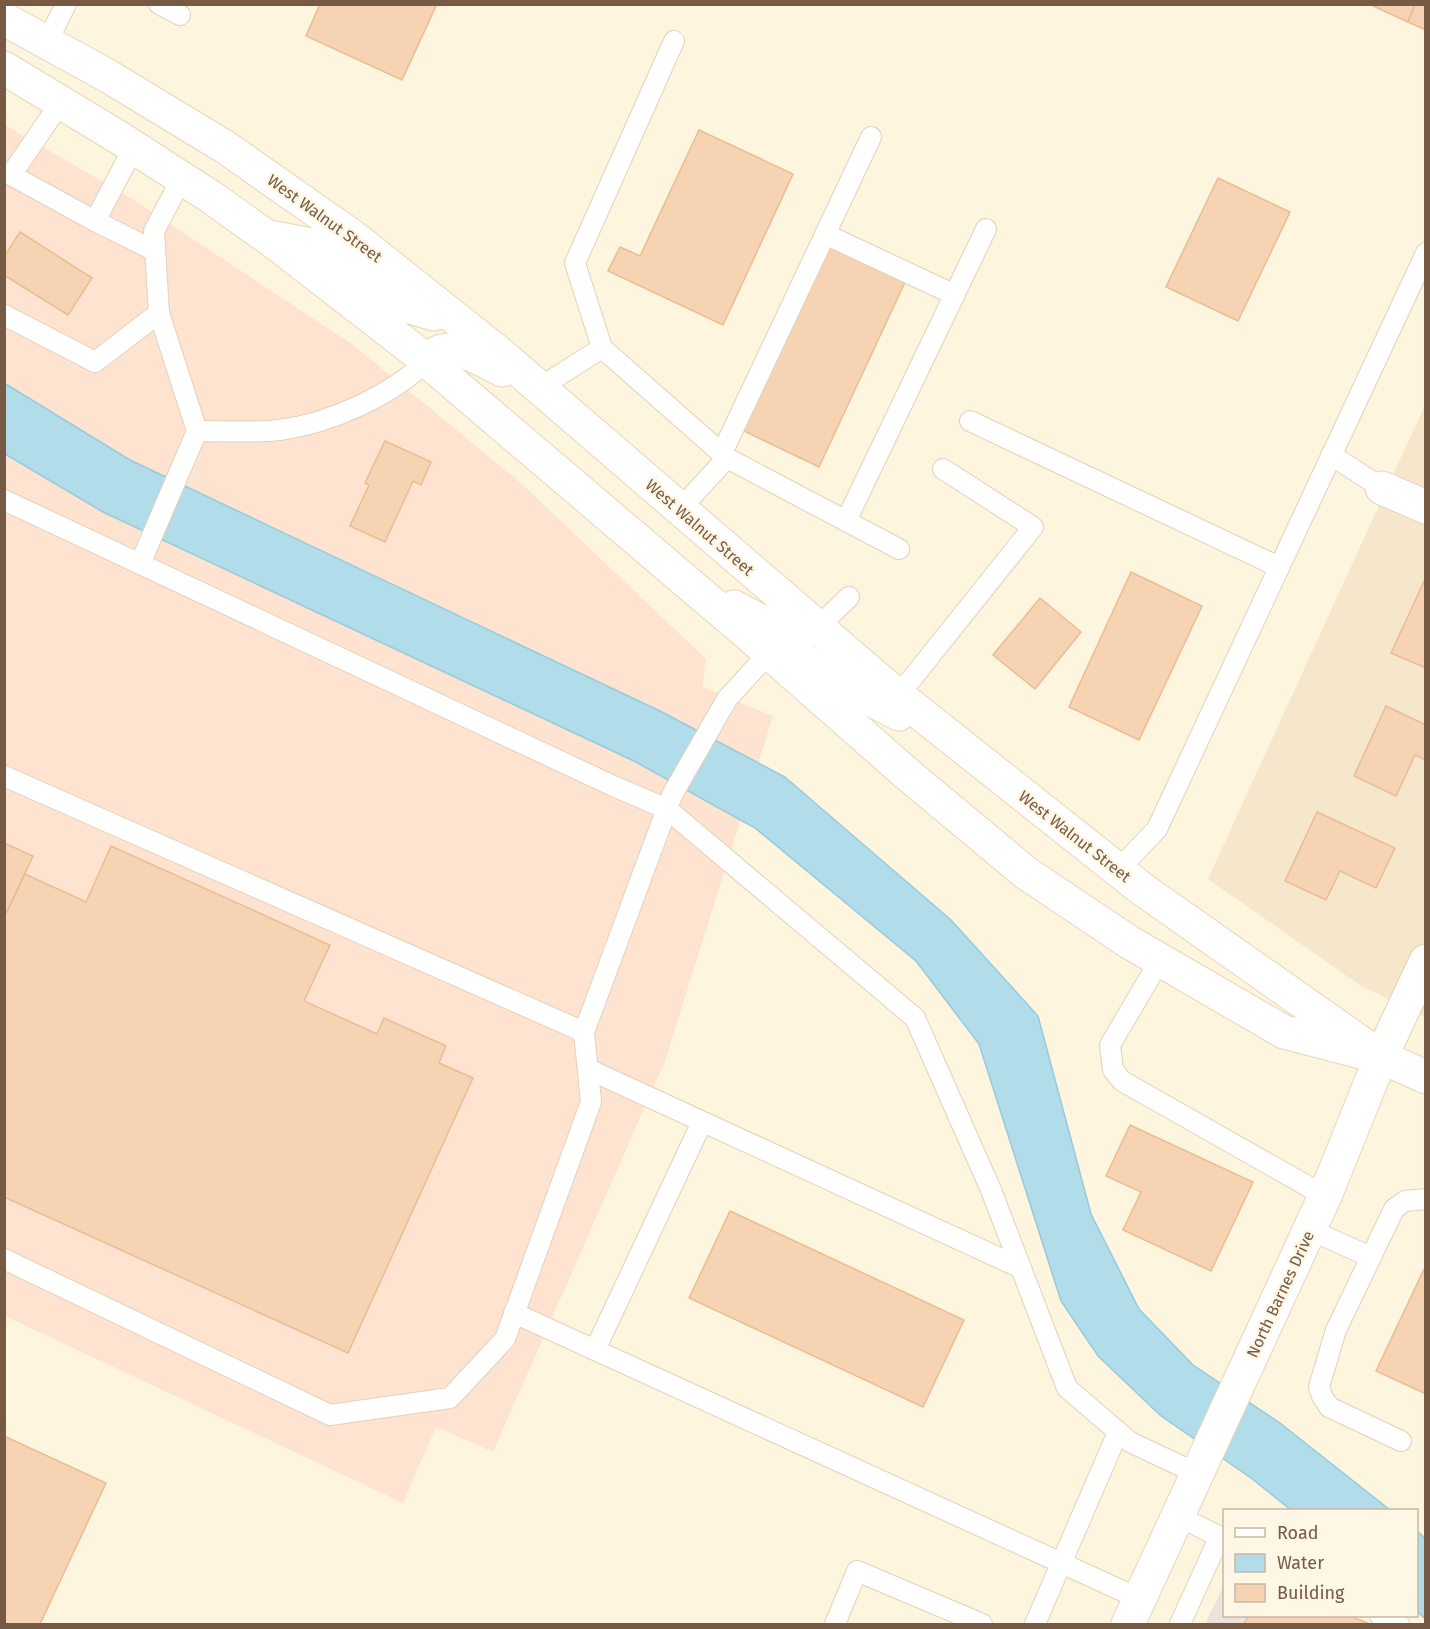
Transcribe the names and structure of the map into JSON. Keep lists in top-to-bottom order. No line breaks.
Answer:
{"streets":{"main road":["West Walnut Street","North Barnes Drive"]},"crossings":[["West Walnut Street","North Barnes Drive"]],"legend":["Road","Water","Building"]}
